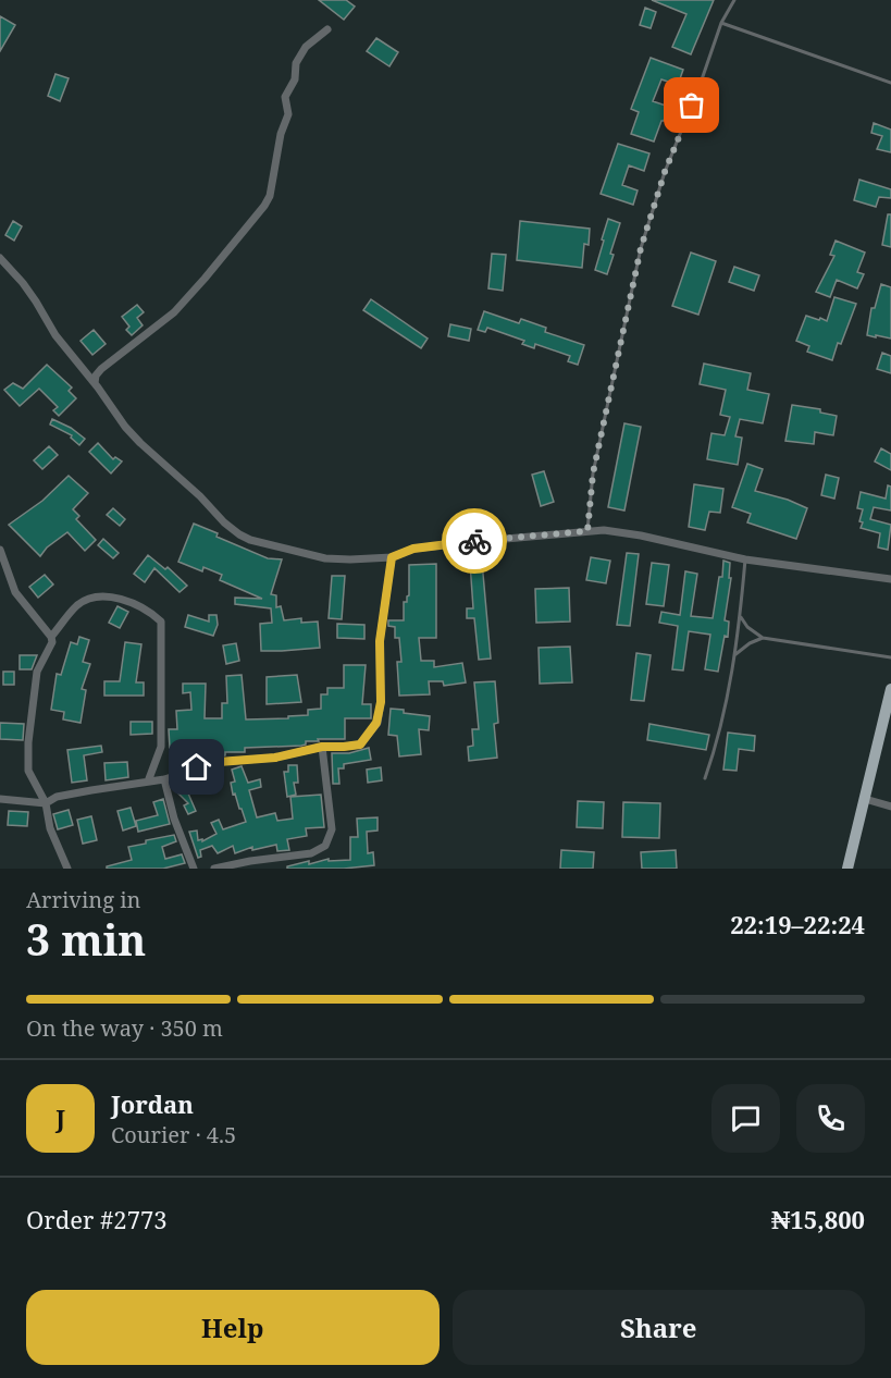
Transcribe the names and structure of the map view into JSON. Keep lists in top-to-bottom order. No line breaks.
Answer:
{"page":{"heading":["3 min","Arriving in","22:19–22:24"],"panel":["Jordan","Courier · 4.5","Order #2773","₦15,800"],"bar":"On the way · 350 m","round":"J","buttons":["Help","Share"]}}
